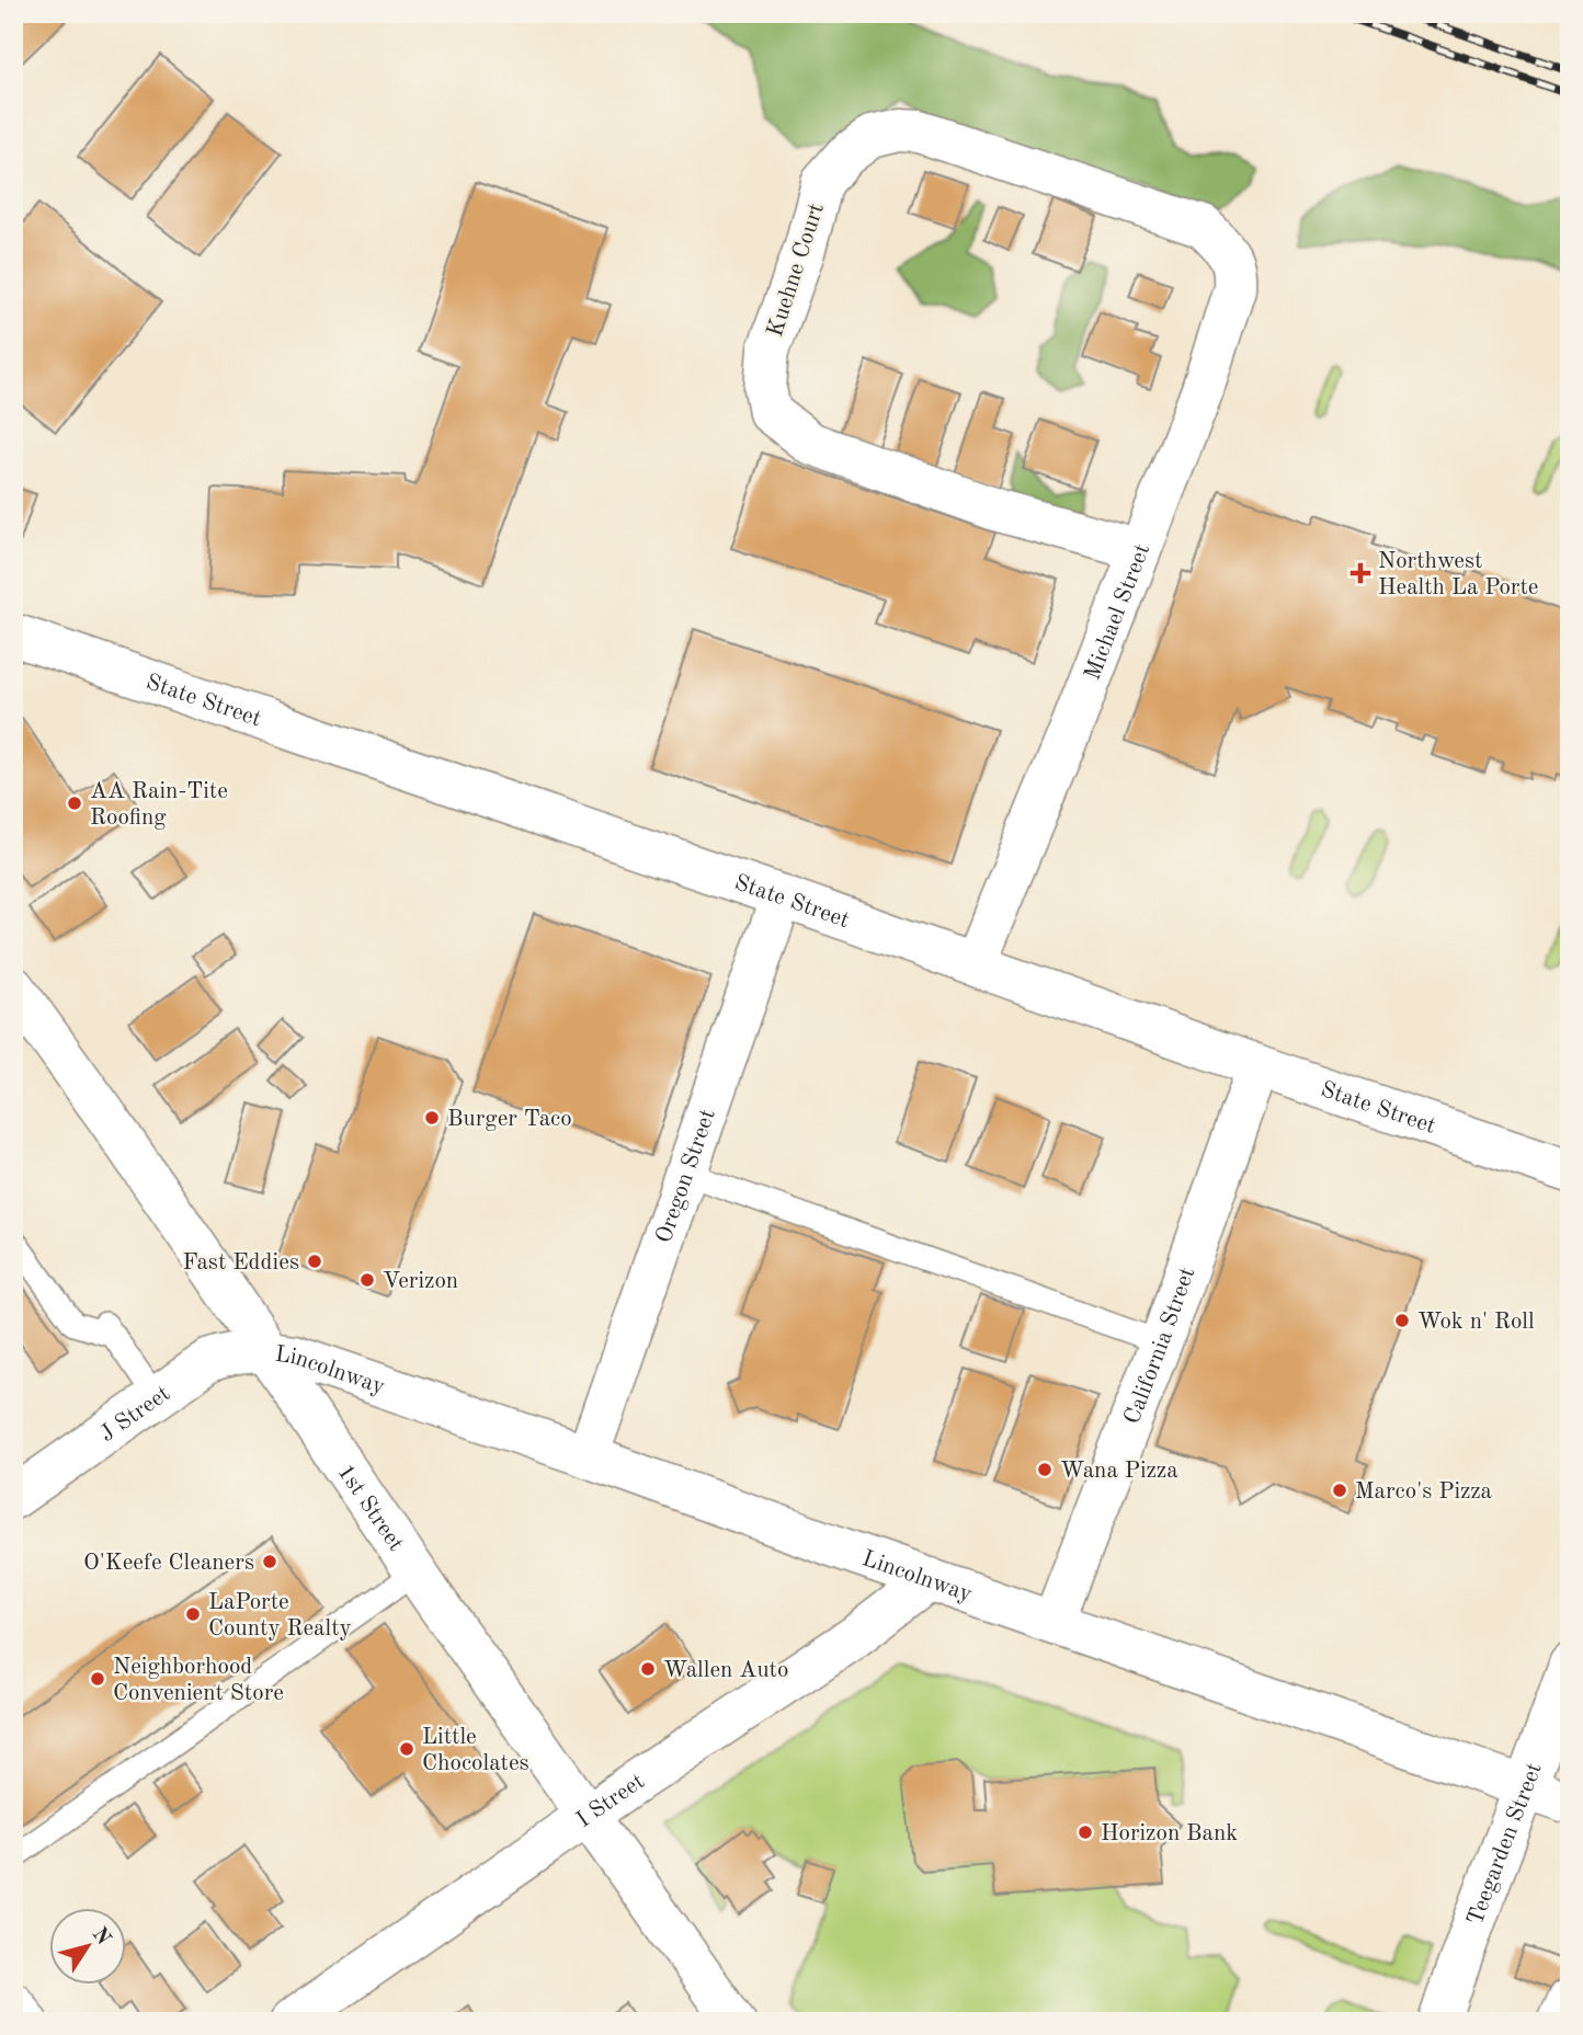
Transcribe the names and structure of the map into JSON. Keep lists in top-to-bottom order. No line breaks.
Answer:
{"streets":{"street":["Kuehne Court","Michael Street","State Street","Oregon Street","California Street","Lincolnway","J Street","1st Street","I Street","Teegarden Street"]},"crossings":[["Kuehne Court","Michael Street"],["Michael Street","State Street"],["State Street","Oregon Street"],["State Street","California Street"],["Oregon Street","Lincolnway"],["California Street","Lincolnway"],["Lincolnway","J Street"],["Lincolnway","1st Street"],["Lincolnway","I Street"],["Lincolnway","Teegarden Street"],["J Street","1st Street"],["1st Street","I Street"]],"places":{"health":["Northwest Health La Porte"],"other":["AA Rain-Tite Roofing","Burger Taco","Fast Eddies","Verizon","Wok n' Roll","Wana Pizza","Marco's Pizza","O'Keefe Cleaners","LaPorte County Realty","Wallen Auto","Neighborhood Convenient Store","Little Chocolates","Horizon Bank"]},"north":"top right"}
